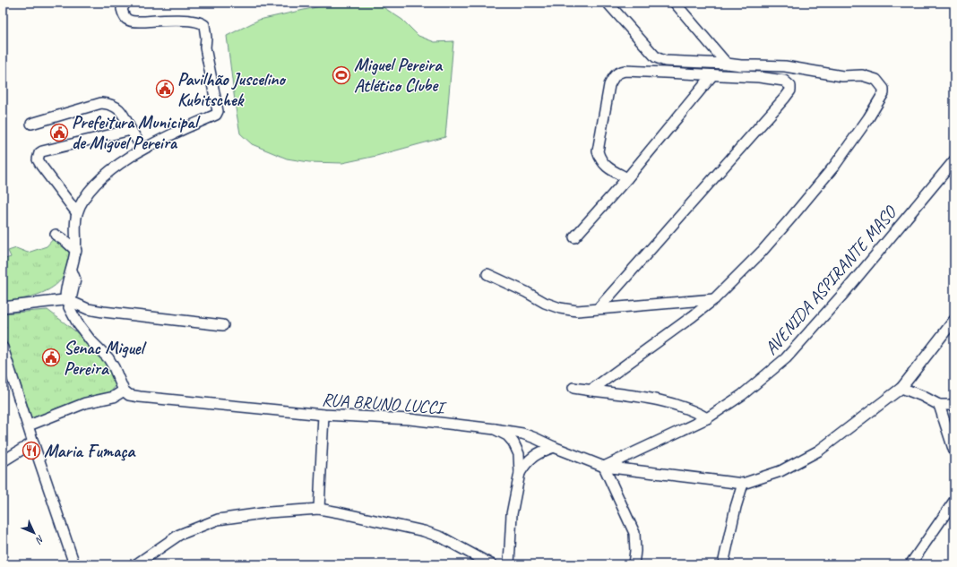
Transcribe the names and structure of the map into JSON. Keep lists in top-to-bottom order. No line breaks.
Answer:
{"streets":{"street":["AVENIDA ASPIRANTE MASO","RUA BRUNO LUCCI"]},"places":{"sports":["Miguel Pereira Atlético Clube"],"public building":["Pavilhão Juscelino Kubitschek","Prefeitura Municipal de Miguel Pereira","Senac Miguel Pereira"],"restaurant":["Maria Fumaça"]},"north":"bottom right"}
